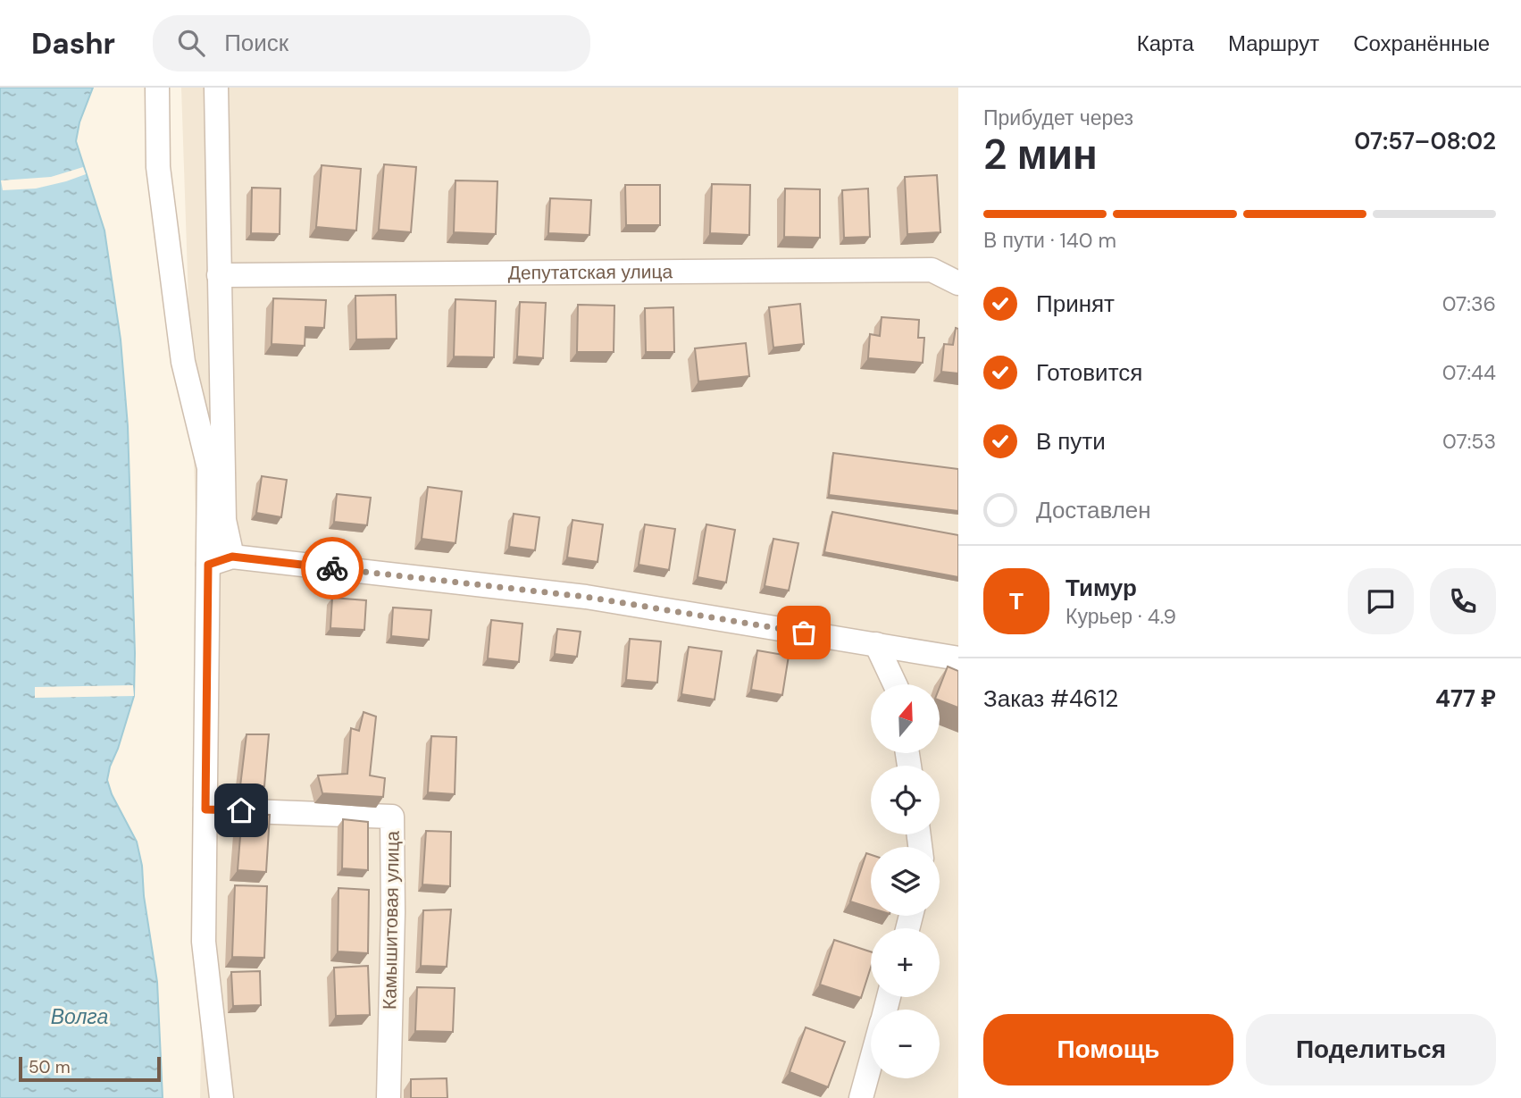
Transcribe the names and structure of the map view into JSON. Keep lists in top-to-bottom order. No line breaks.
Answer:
{"streets":{"street":["Депутатская улица","Камышитовая улица"]},"water":["Волга"],"scale_bar":"50 m","north":"top","page":{"header":"Dashr","search":"Поиск","nav":["Карта","Маршрут","Сохранённые"],"heading":["2 мин","Прибудет через","07:57–08:02"],"panel":["Тимур","Курьер · 4.9","Заказ #4612","477 ₽"],"bar":"В пути · 140 m","list":[["Принят","07:36"],["Готовится","07:44"],["В пути","07:53"],"Доставлен"],"round":"Т","map_buttons":["+","−"],"buttons":["Помощь","Поделиться"],"scale":"50 m"}}
